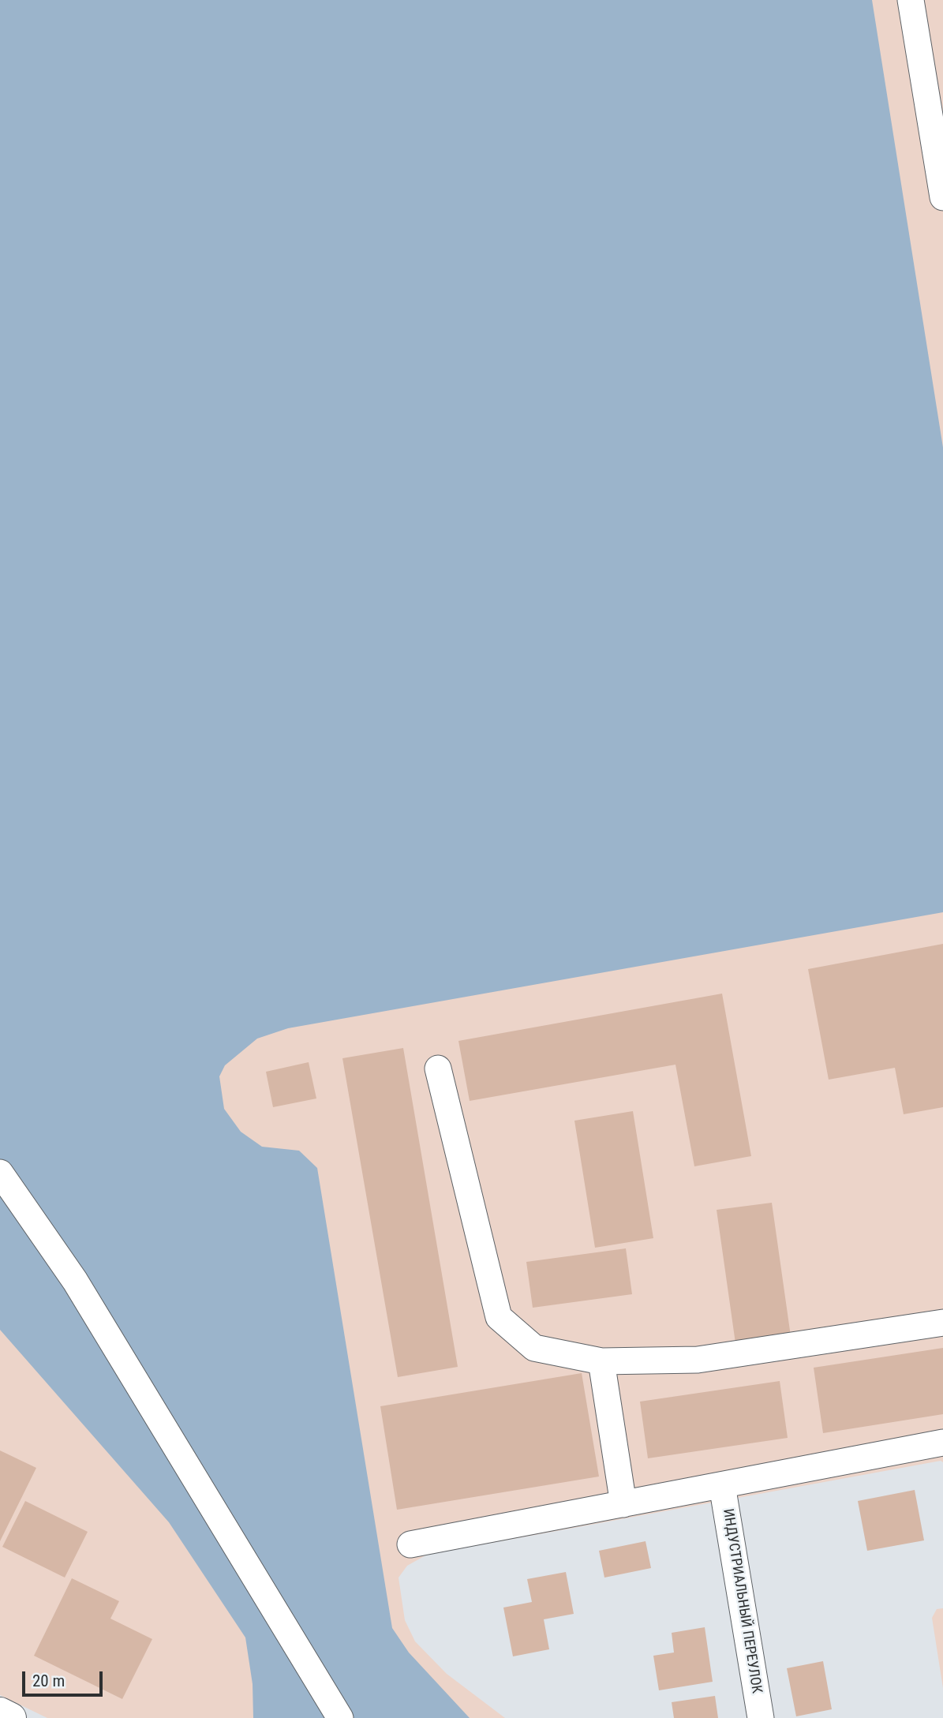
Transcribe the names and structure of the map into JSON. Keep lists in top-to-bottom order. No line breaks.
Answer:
{"streets":{"street":["ИНДУСТРИАЛЬНЫЙ ПЕРЕУЛОК"]},"scale_bar":"20 m"}
